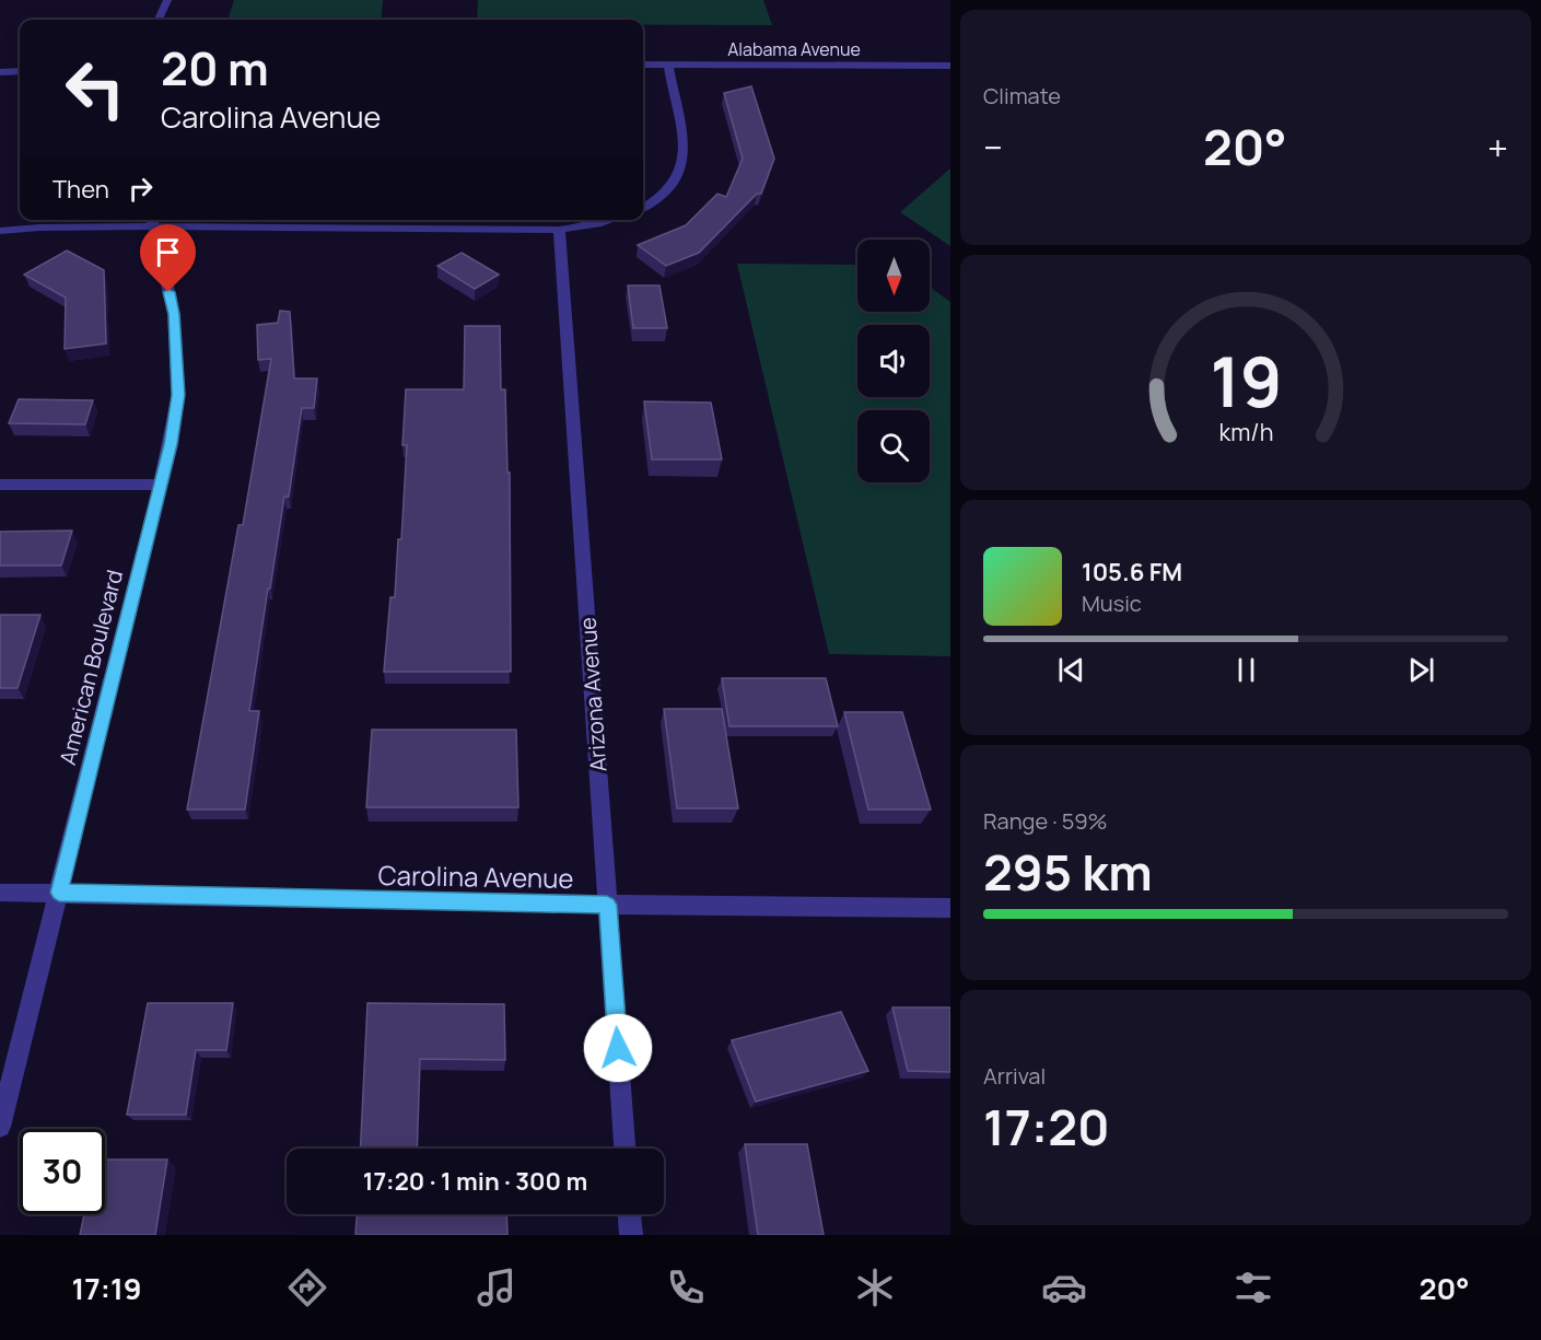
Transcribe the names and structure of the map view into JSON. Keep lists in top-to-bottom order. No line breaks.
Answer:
{"streets":{"street":["Alabama Avenue","American Boulevard","Arizona Avenue","Carolina Avenue"]},"crossings":[["American Boulevard","Carolina Avenue"],["Arizona Avenue","Carolina Avenue"]],"north":"bottom","page":{"tile":["Climate",["Range · 59%","295 km"],["Arrival","17:20"]],"turn":["20 m","Carolina Avenue"],"heat":["−","20°","+"],"then":"Then","song":["105.6 FM","Music"],"limit":"30","trip":"17:20 · 1 min · 300 m","tabs":["17:19","20°"],"gauge":["19","km/h"]}}
